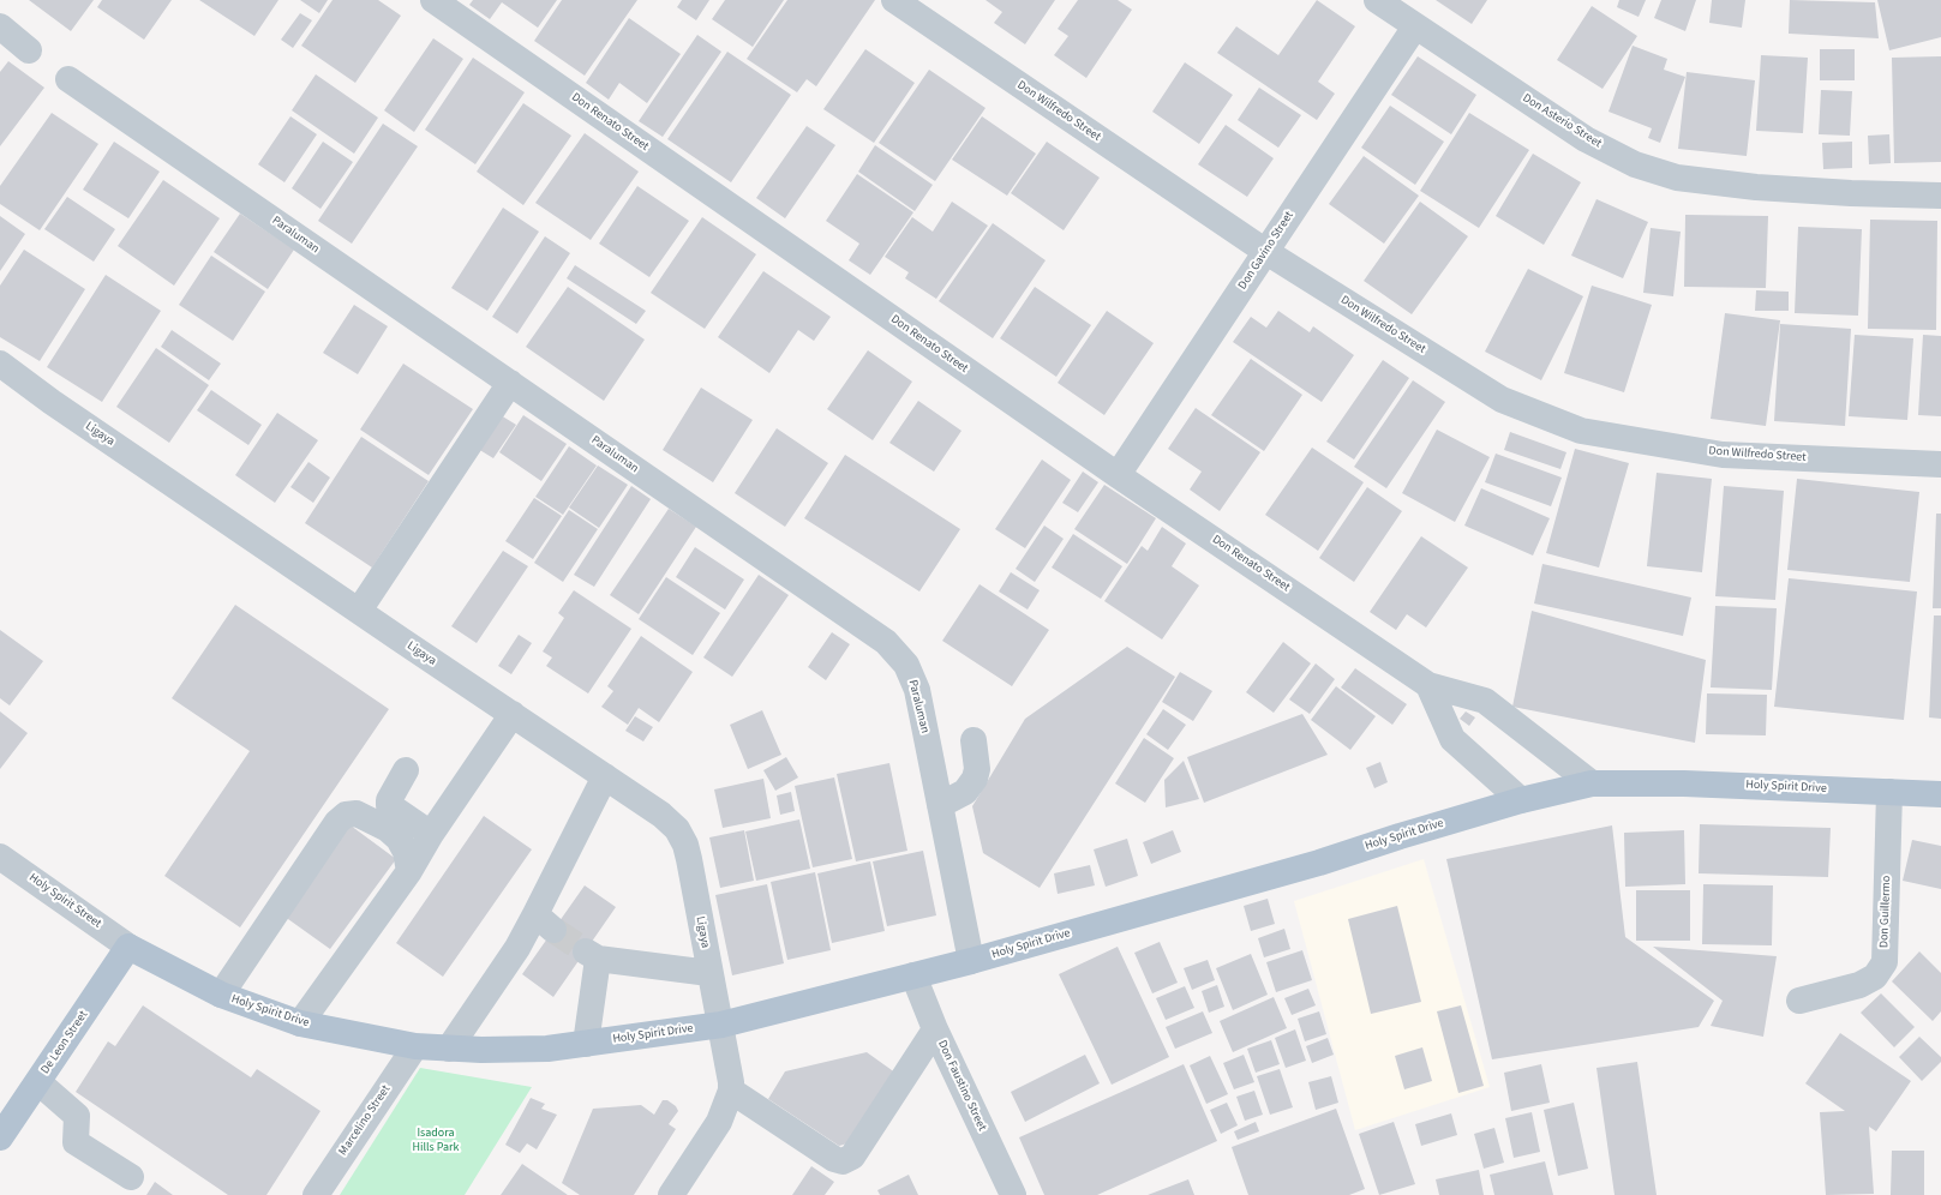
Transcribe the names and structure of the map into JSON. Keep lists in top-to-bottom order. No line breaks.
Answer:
{"streets":{"main road":["Holy Spirit Drive","De Leon Street"],"street":["Don Wilfredo Street","Don Asterio Street","Don Renato Street","Paraluman","Don Gavino Street","Ligaya","Holy Spirit Street","Don Guillermo","Don Faustino Street","Marcelino Street"]},"crossings":[["Don Wilfredo Street","Don Gavino Street"],["Don Asterio Street","Don Gavino Street"],["Don Renato Street","Don Gavino Street"],["Don Renato Street","Holy Spirit Drive"],["Paraluman","Holy Spirit Drive"],["Ligaya","Holy Spirit Drive"],["Holy Spirit Drive","Holy Spirit Street"],["Holy Spirit Drive","Don Guillermo"],["Holy Spirit Drive","De Leon Street"],["Holy Spirit Drive","Don Faustino Street"],["Holy Spirit Drive","Marcelino Street"],["Holy Spirit Street","De Leon Street"]],"parks":["Isadora Hills Park"]}
